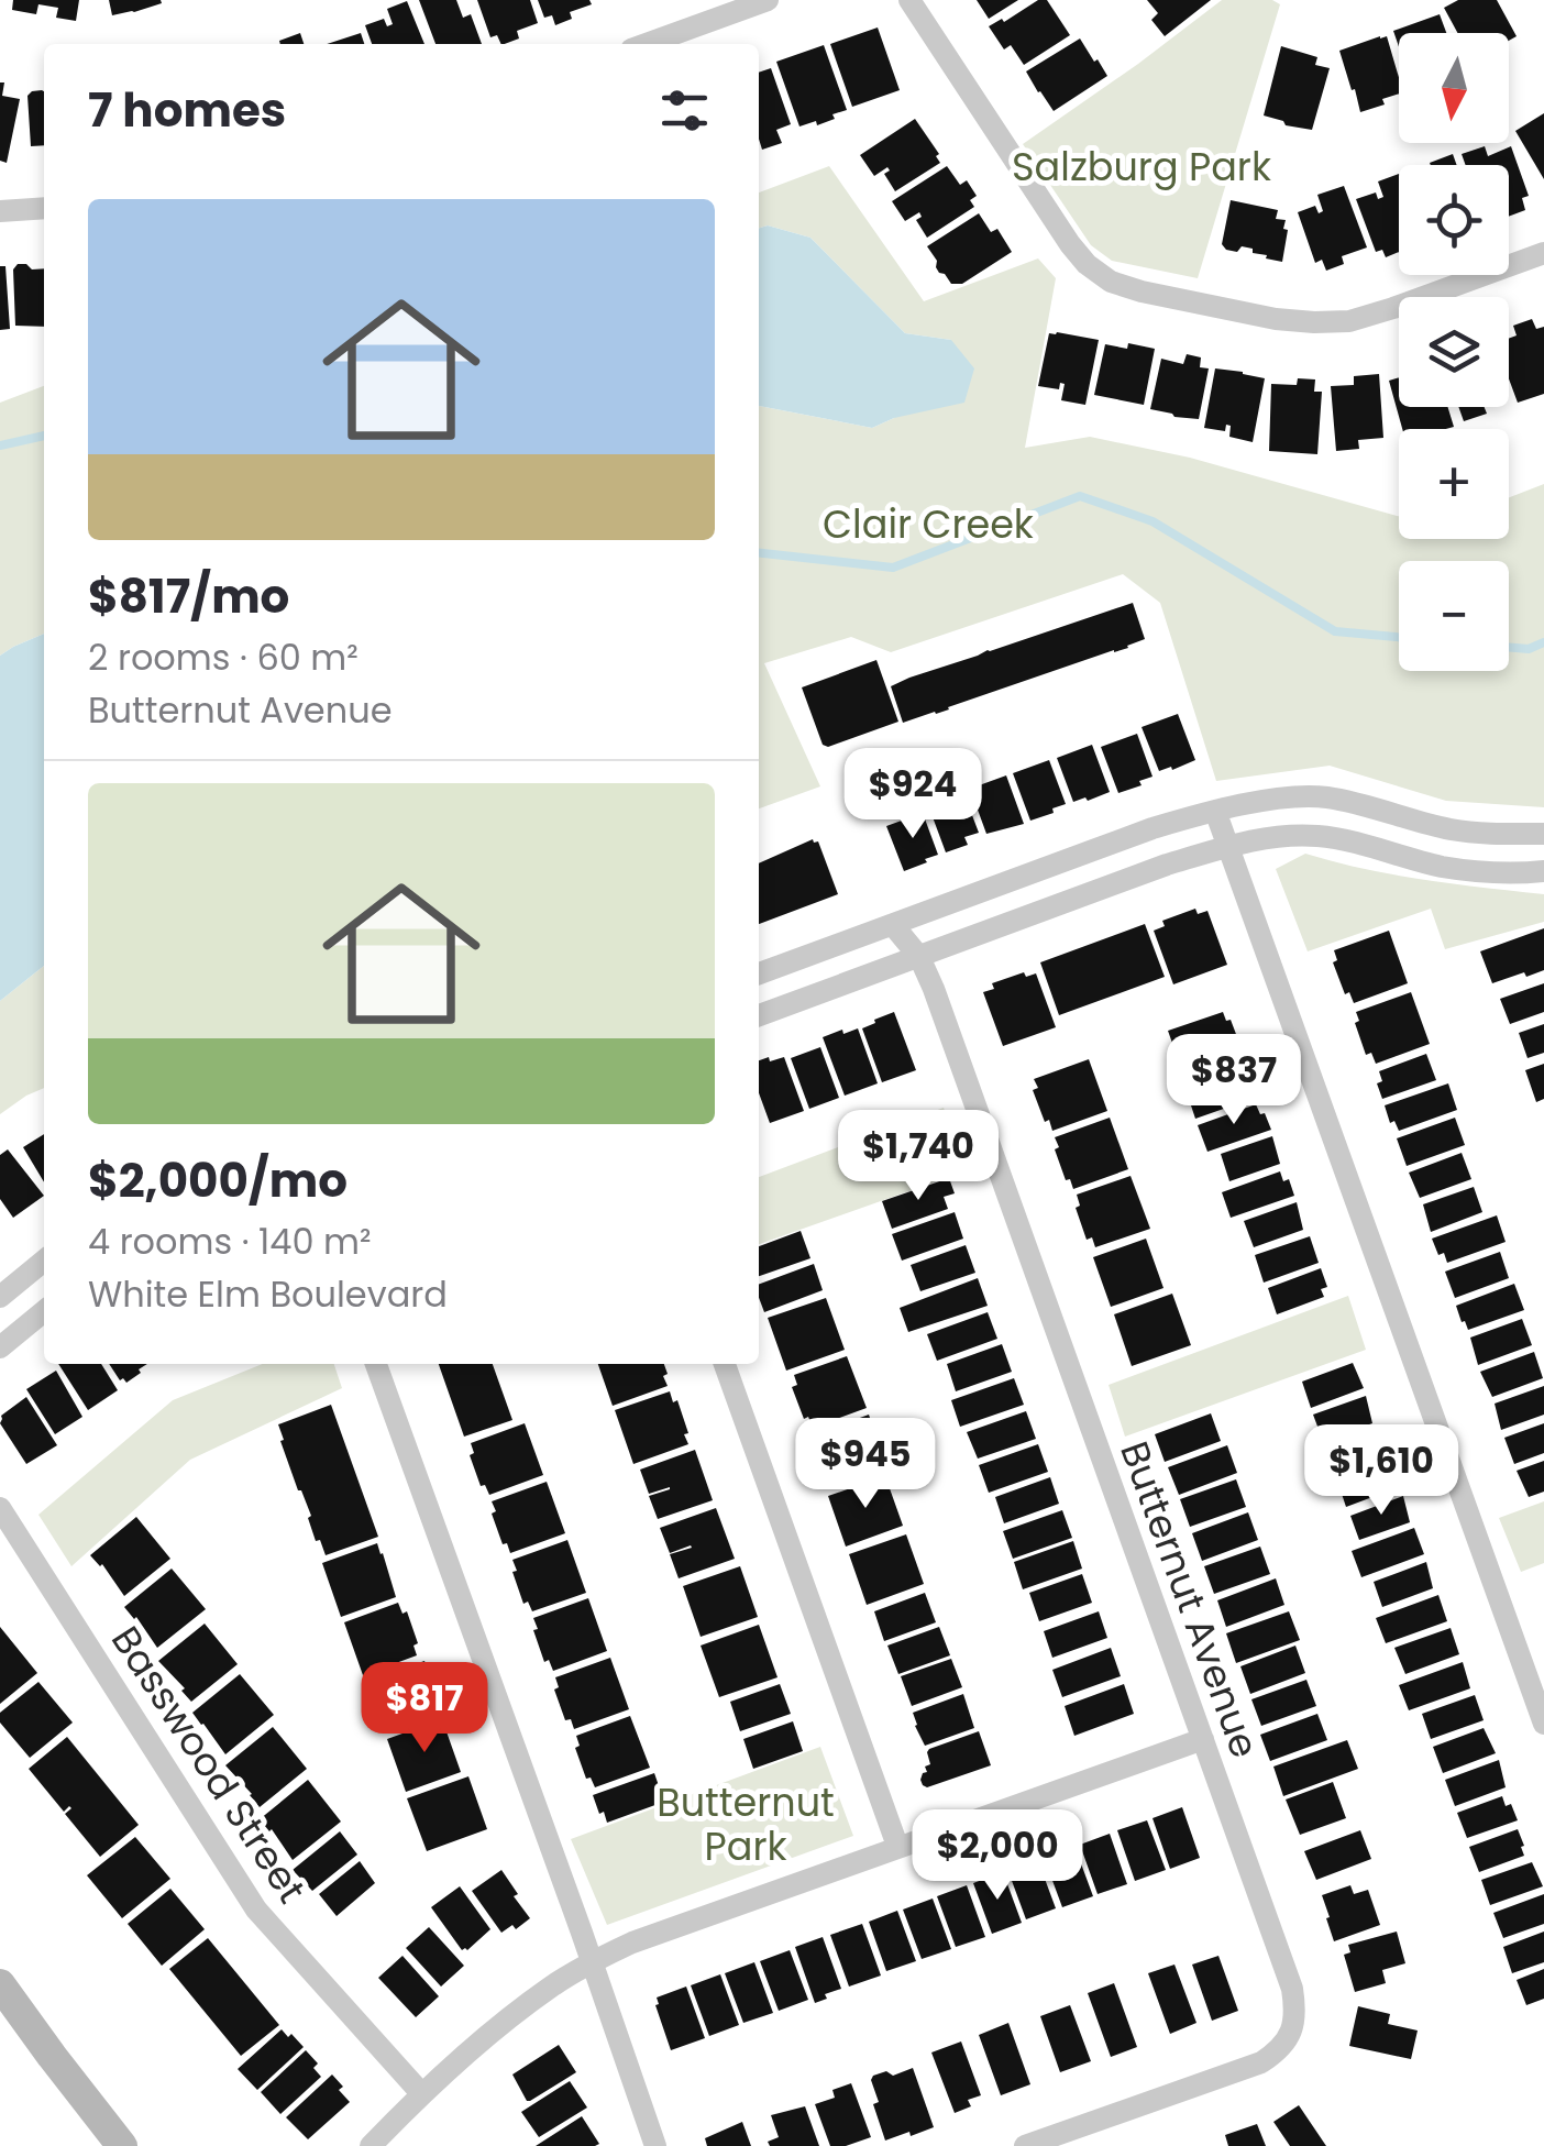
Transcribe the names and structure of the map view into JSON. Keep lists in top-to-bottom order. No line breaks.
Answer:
{"streets":{"street":["Butternut Avenue","Basswood Street"]},"parks":["Salzburg Park","Clair Creek","Butternut Park"],"north":"bottom","page":{"map_buttons":["+","−"],"heading":"7 homes","list":[{"name":"$817/mo","note":"2 rooms · 60 m² · Butternut Avenue"},{"name":"$2,000/mo","note":"4 rooms · 140 m² · White Elm Boulevard"}],"price":["$924","$837","$1,740","$945","$1,610","$817","$2,000"]}}
